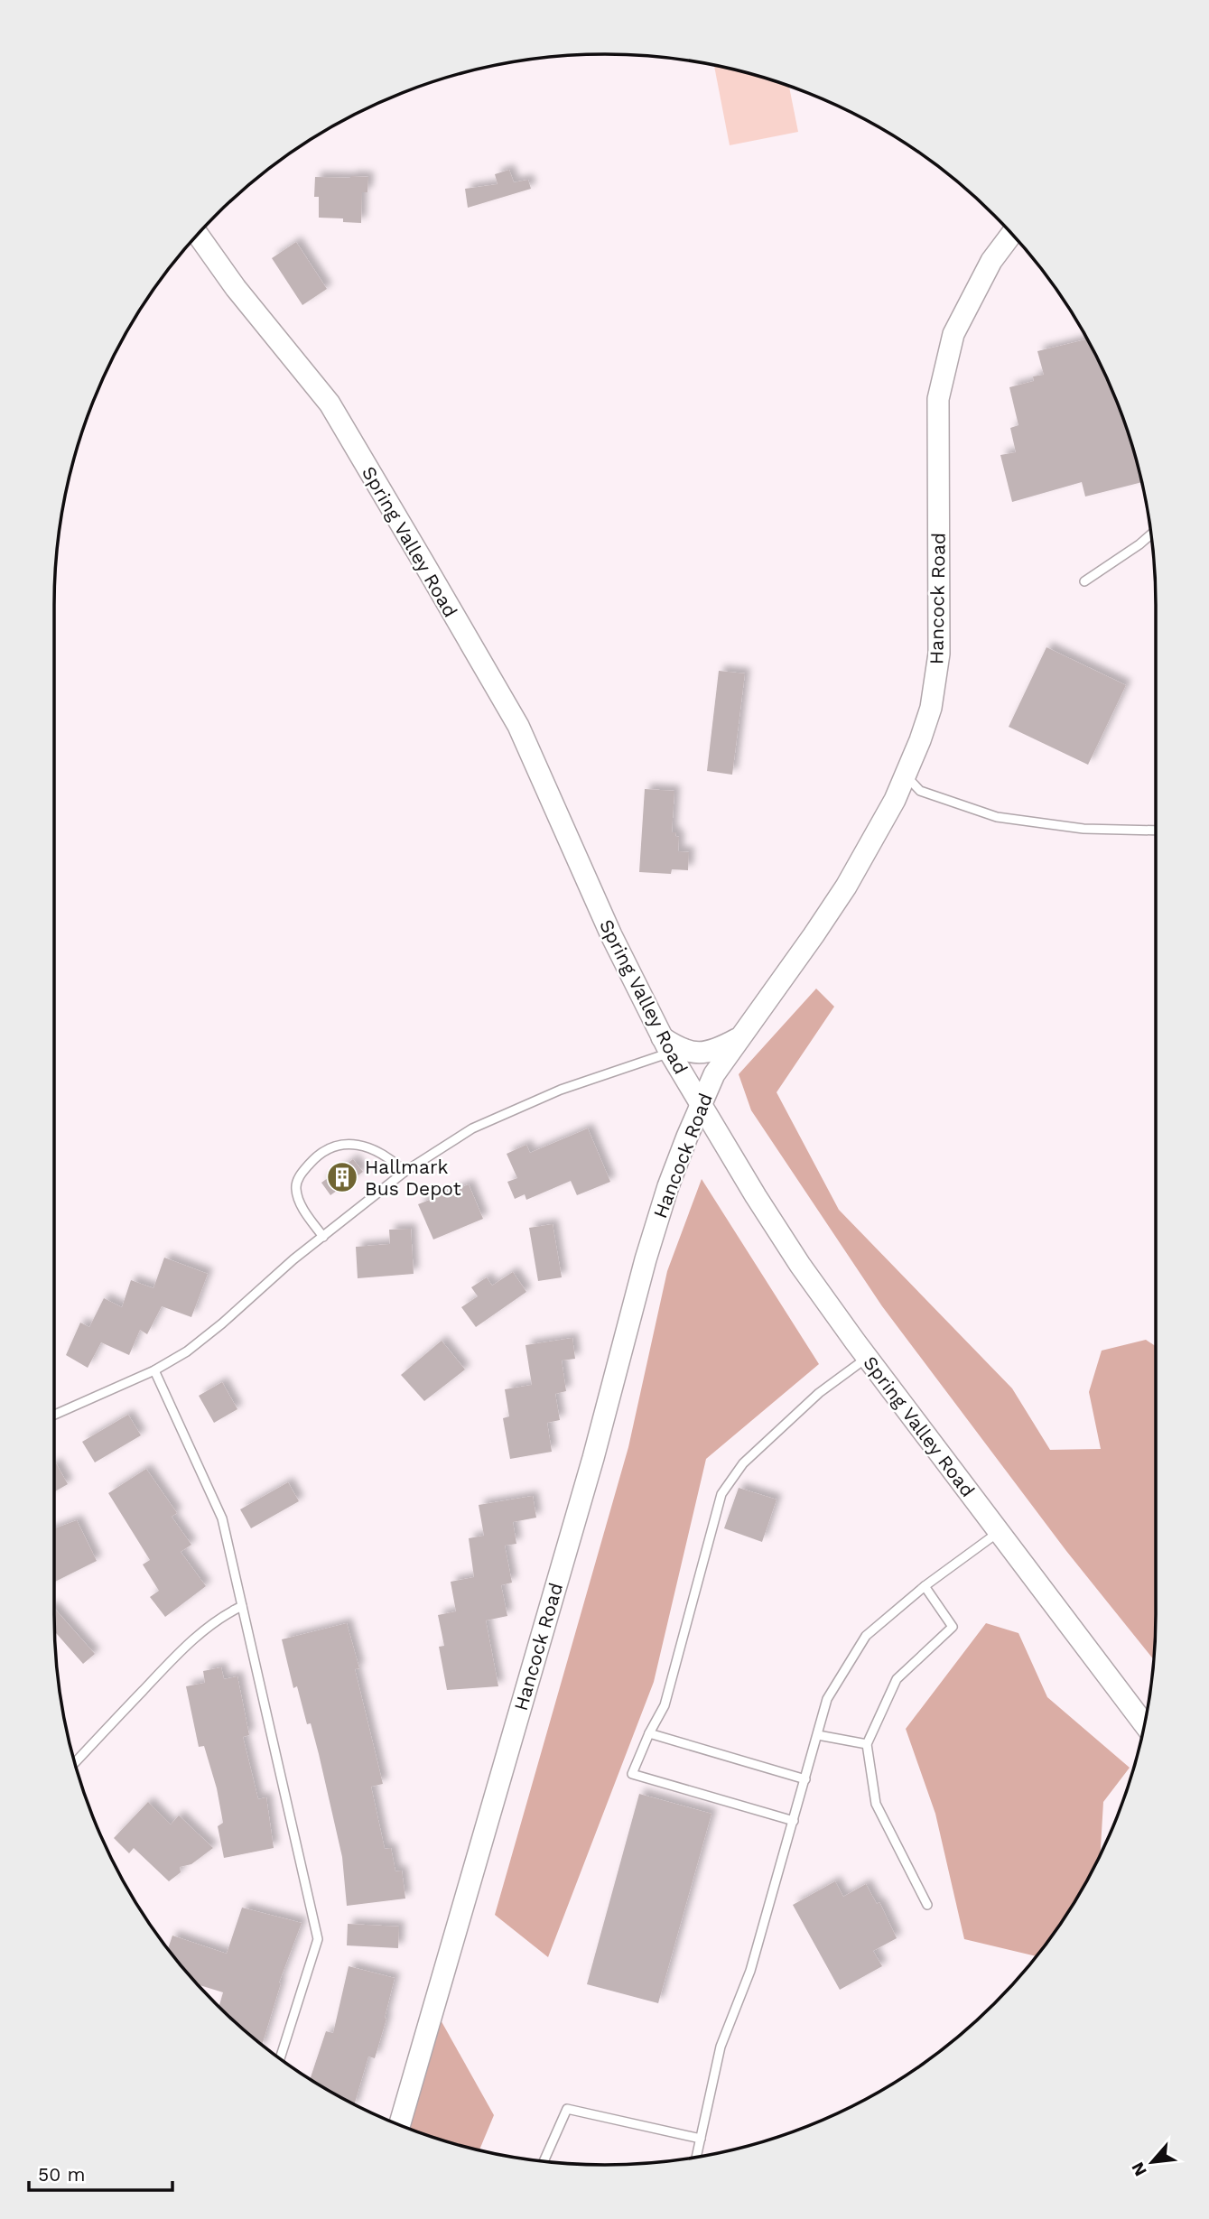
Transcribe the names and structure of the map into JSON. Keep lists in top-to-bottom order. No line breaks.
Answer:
{"streets":{"street":["Spring Valley Road","Hancock Road"]},"crossings":[["Spring Valley Road","Hancock Road"]],"places":{"building":["Hallmark Bus Depot"]},"scale_bar":"50 m","north":"bottom left"}
